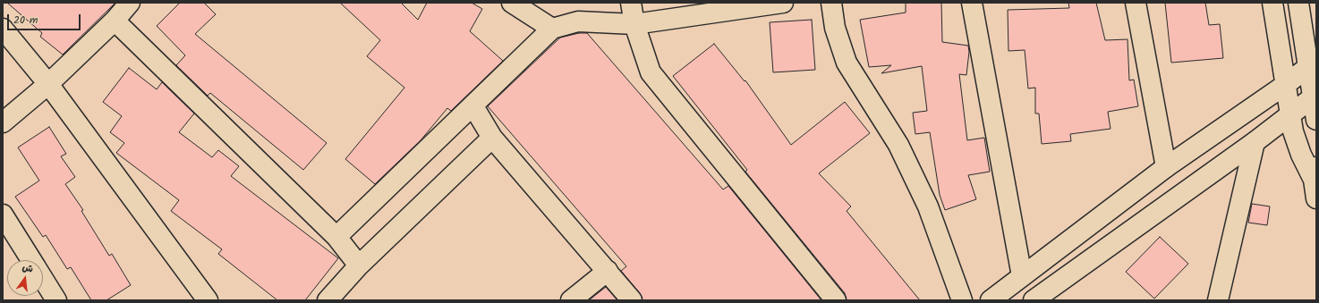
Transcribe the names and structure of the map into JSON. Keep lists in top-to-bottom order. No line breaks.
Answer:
{"scale_bar":"20 m","north":"top"}
